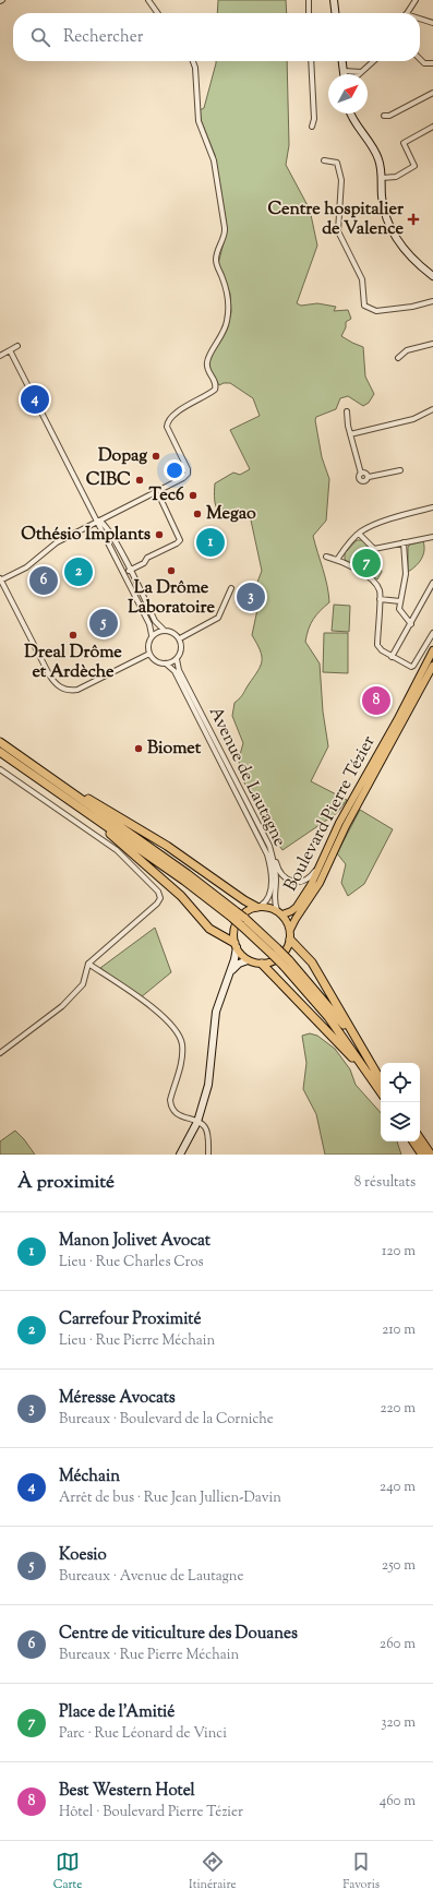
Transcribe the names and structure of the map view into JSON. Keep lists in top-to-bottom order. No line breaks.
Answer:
{"streets":{"main road":["Boulevard Pierre Tézier"],"street":["Avenue de Lautagne"]},"crossings":[["Avenue de Lautagne","Boulevard Pierre Tézier"]],"places":{"health":["Centre hospitalier de Valence"],"other":["Dopag","CIBC","Tec6","Megao","Othésio Implants","La Drôme Laboratoire","Dreal Drôme et Ardèche","Biomet"]},"north":"top right","page":{"search":"Rechercher","pins":["4","1","7","2","6","3","5","8"],"heading":["À proximité","8 résultats"],"list":[{"mark":"1","name":"Manon Jolivet Avocat","note":"Lieu · Rue Charles Cros","value":"120 m"},{"mark":"2","name":"Carrefour Proximité","note":"Lieu · Rue Pierre Méchain","value":"210 m"},{"mark":"3","name":"Méresse Avocats","note":"Bureaux · Boulevard de la Corniche","value":"220 m"},{"mark":"4","name":"Méchain","note":"Arrêt de bus · Rue Jean Jullien-Davin","value":"240 m"},{"mark":"5","name":"Koesio","note":"Bureaux · Avenue de Lautagne","value":"250 m"},{"mark":"6","name":"Centre de viticulture des Douanes","note":"Bureaux · Rue Pierre Méchain","value":"260 m"},{"mark":"7","name":"Place de l'Amitié","note":"Parc · Rue Léonard de Vinci","value":"320 m"},{"mark":"8","name":"Best Western Hotel","note":"Hôtel · Boulevard Pierre Tézier","value":"460 m"}],"nav":["Carte","Itinéraire","Favoris"]}}
